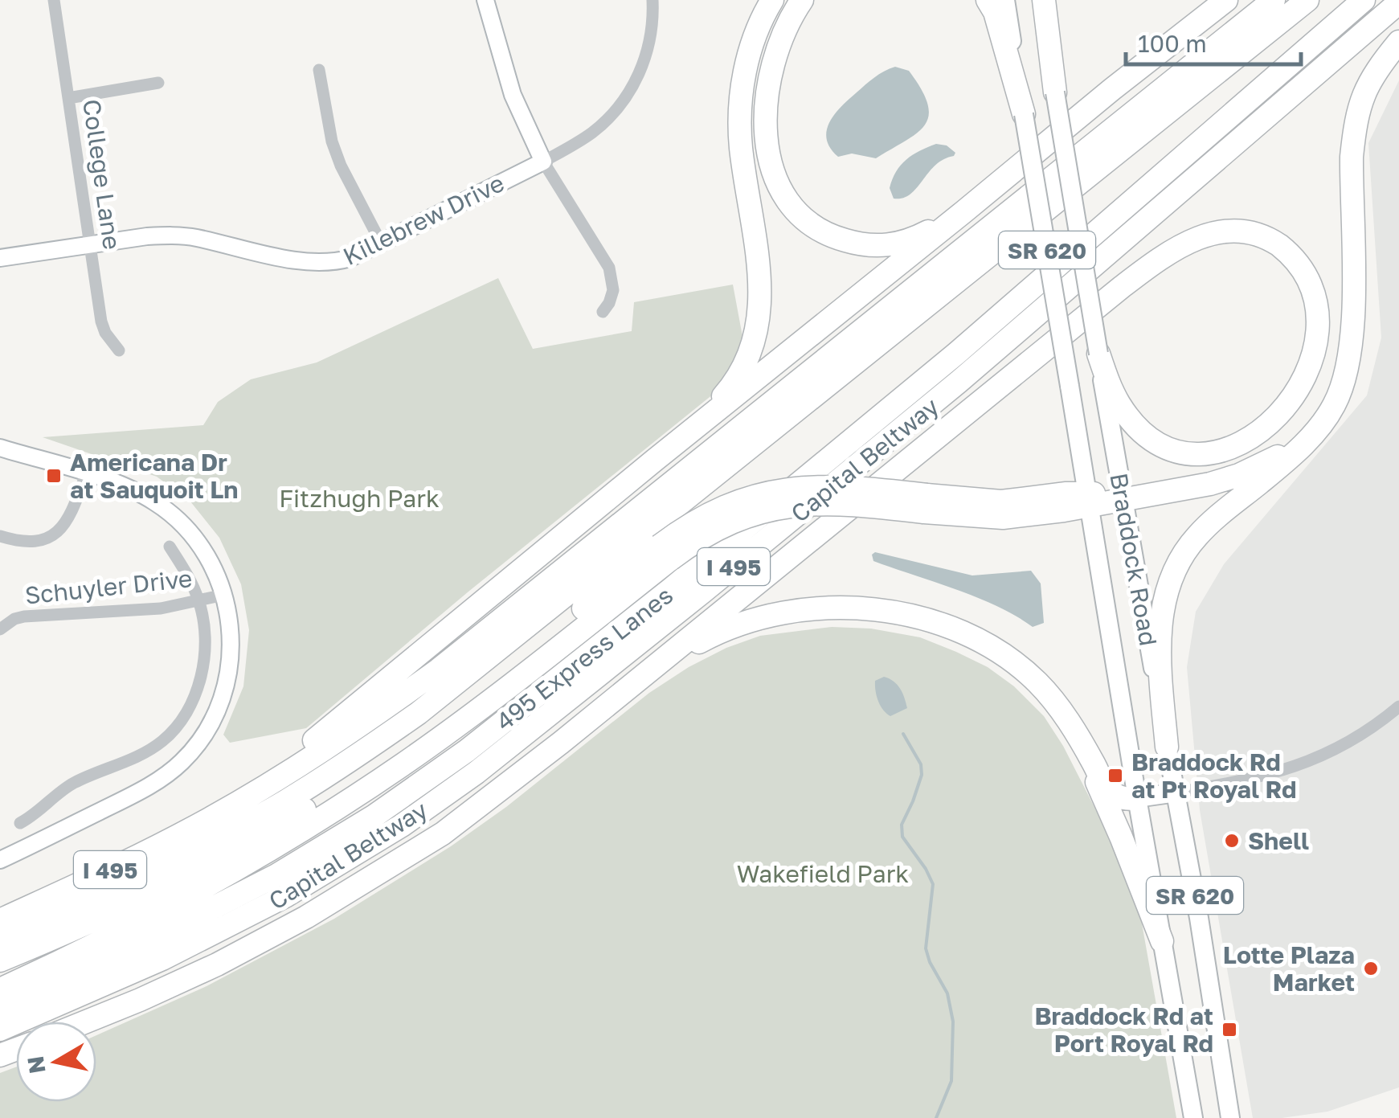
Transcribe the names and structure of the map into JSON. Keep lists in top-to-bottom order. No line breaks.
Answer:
{"streets":{"highway":["Capital Beltway","I 495","495 Express Lanes"],"main road":["SR 620","Braddock Road"],"street":["College Lane","Killebrew Drive","Schuyler Drive"]},"crossings":[["College Lane","Killebrew Drive"]],"parks":["Fitzhugh Park","Wakefield Park"],"places":{"transit":["Americana Dr at Sauquoit Ln","Braddock Rd at Pt Royal Rd","Braddock Rd at Port Royal Rd"],"other":["Shell","Lotte Plaza Market"]},"scale_bar":"100 m","north":"left"}
